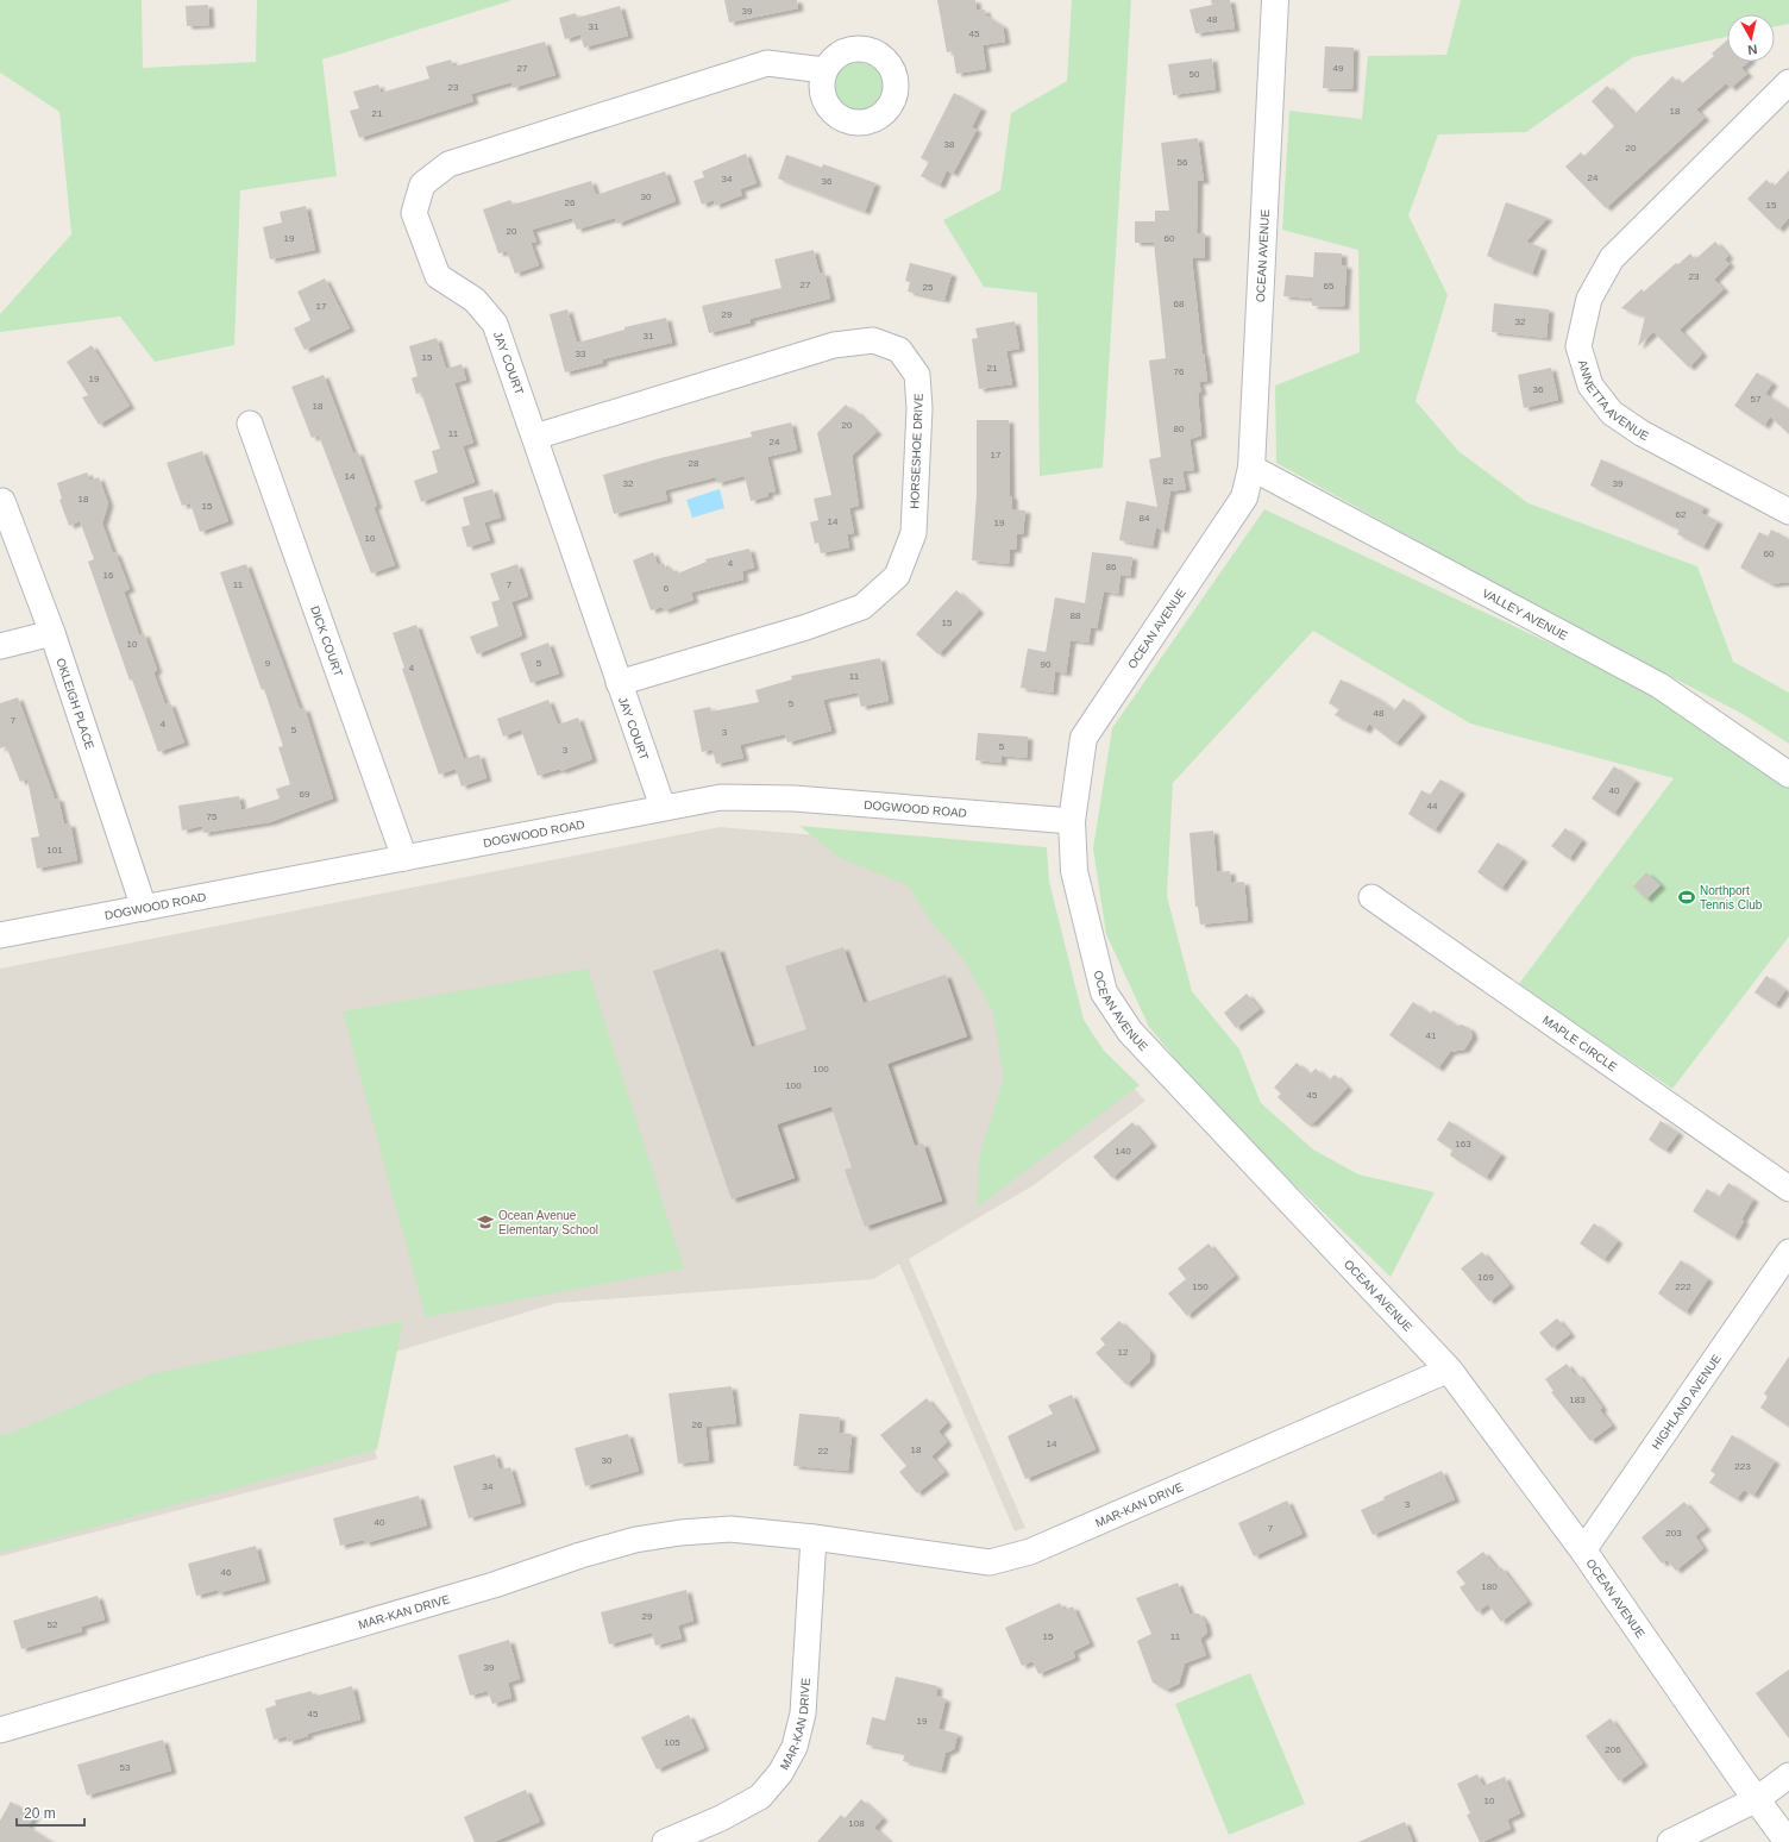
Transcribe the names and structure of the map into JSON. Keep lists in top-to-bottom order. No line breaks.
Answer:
{"streets":{"main road":["OCEAN AVENUE"],"street":["JAY COURT","ANNETTA AVENUE","HORSESHOE DRIVE","VALLEY AVENUE","DICK COURT","OKLEIGH PLACE","DOGWOOD ROAD","MAPLE CIRCLE","HIGHLAND AVENUE","MAR-KAN DRIVE"]},"crossings":[["OCEAN AVENUE","VALLEY AVENUE"],["OCEAN AVENUE","DOGWOOD ROAD"],["OCEAN AVENUE","HIGHLAND AVENUE"],["OCEAN AVENUE","MAR-KAN DRIVE"],["JAY COURT","HORSESHOE DRIVE"],["JAY COURT","DOGWOOD ROAD"],["DICK COURT","DOGWOOD ROAD"],["OKLEIGH PLACE","DOGWOOD ROAD"]],"places":{"sports":["Northport Tennis Club"],"school or university":["Ocean Avenue Elementary School"]},"house_numbers":["39","48","31","45","27","49","50","23","18","21","38","20","56","24","34","36","30","26","15","20","19","60","23","27","65","25","68","17","29","32","31","33","15","21","76","19","36","57","18","20","80","11","24","17","28","14","82","32","39","18","15","62","84","14","19","10","60","4","86","16","11","7","6","88","15","10","9","5","90","4","11","5","48","7","4","5","3","5","3","40","69","44","75","101","41","100","100","45","163","140","169","150","222","12","183","26","14","18","22","30","223","34","3","40","7","203","46","180","29","52","15","11","39","45","19","105","206","53","10","108"],"scale_bar":"20 m","north":"bottom"}
